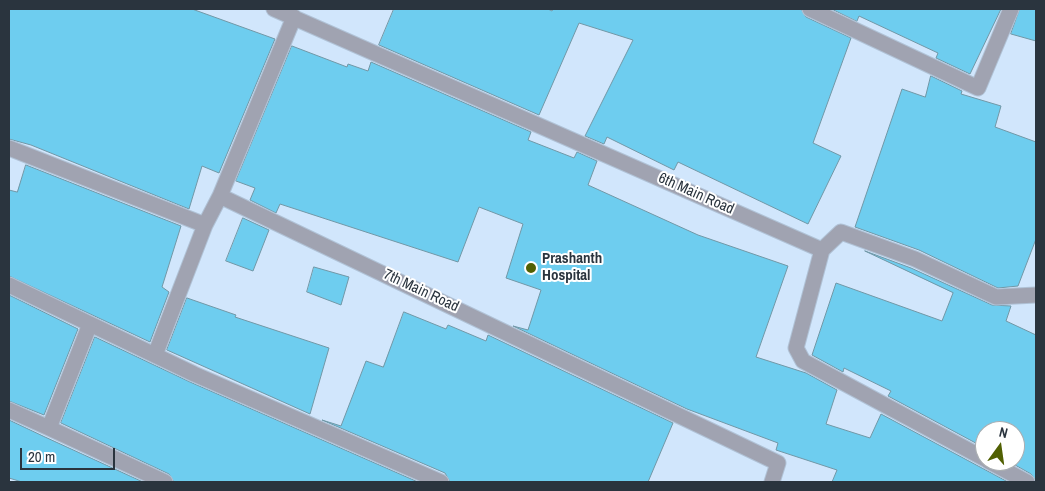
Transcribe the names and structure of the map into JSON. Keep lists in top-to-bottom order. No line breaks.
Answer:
{"streets":{"street":["6th Main Road","7th Main Road"]},"places":["Prashanth Hospital"],"scale_bar":"20 m","north":"top"}
